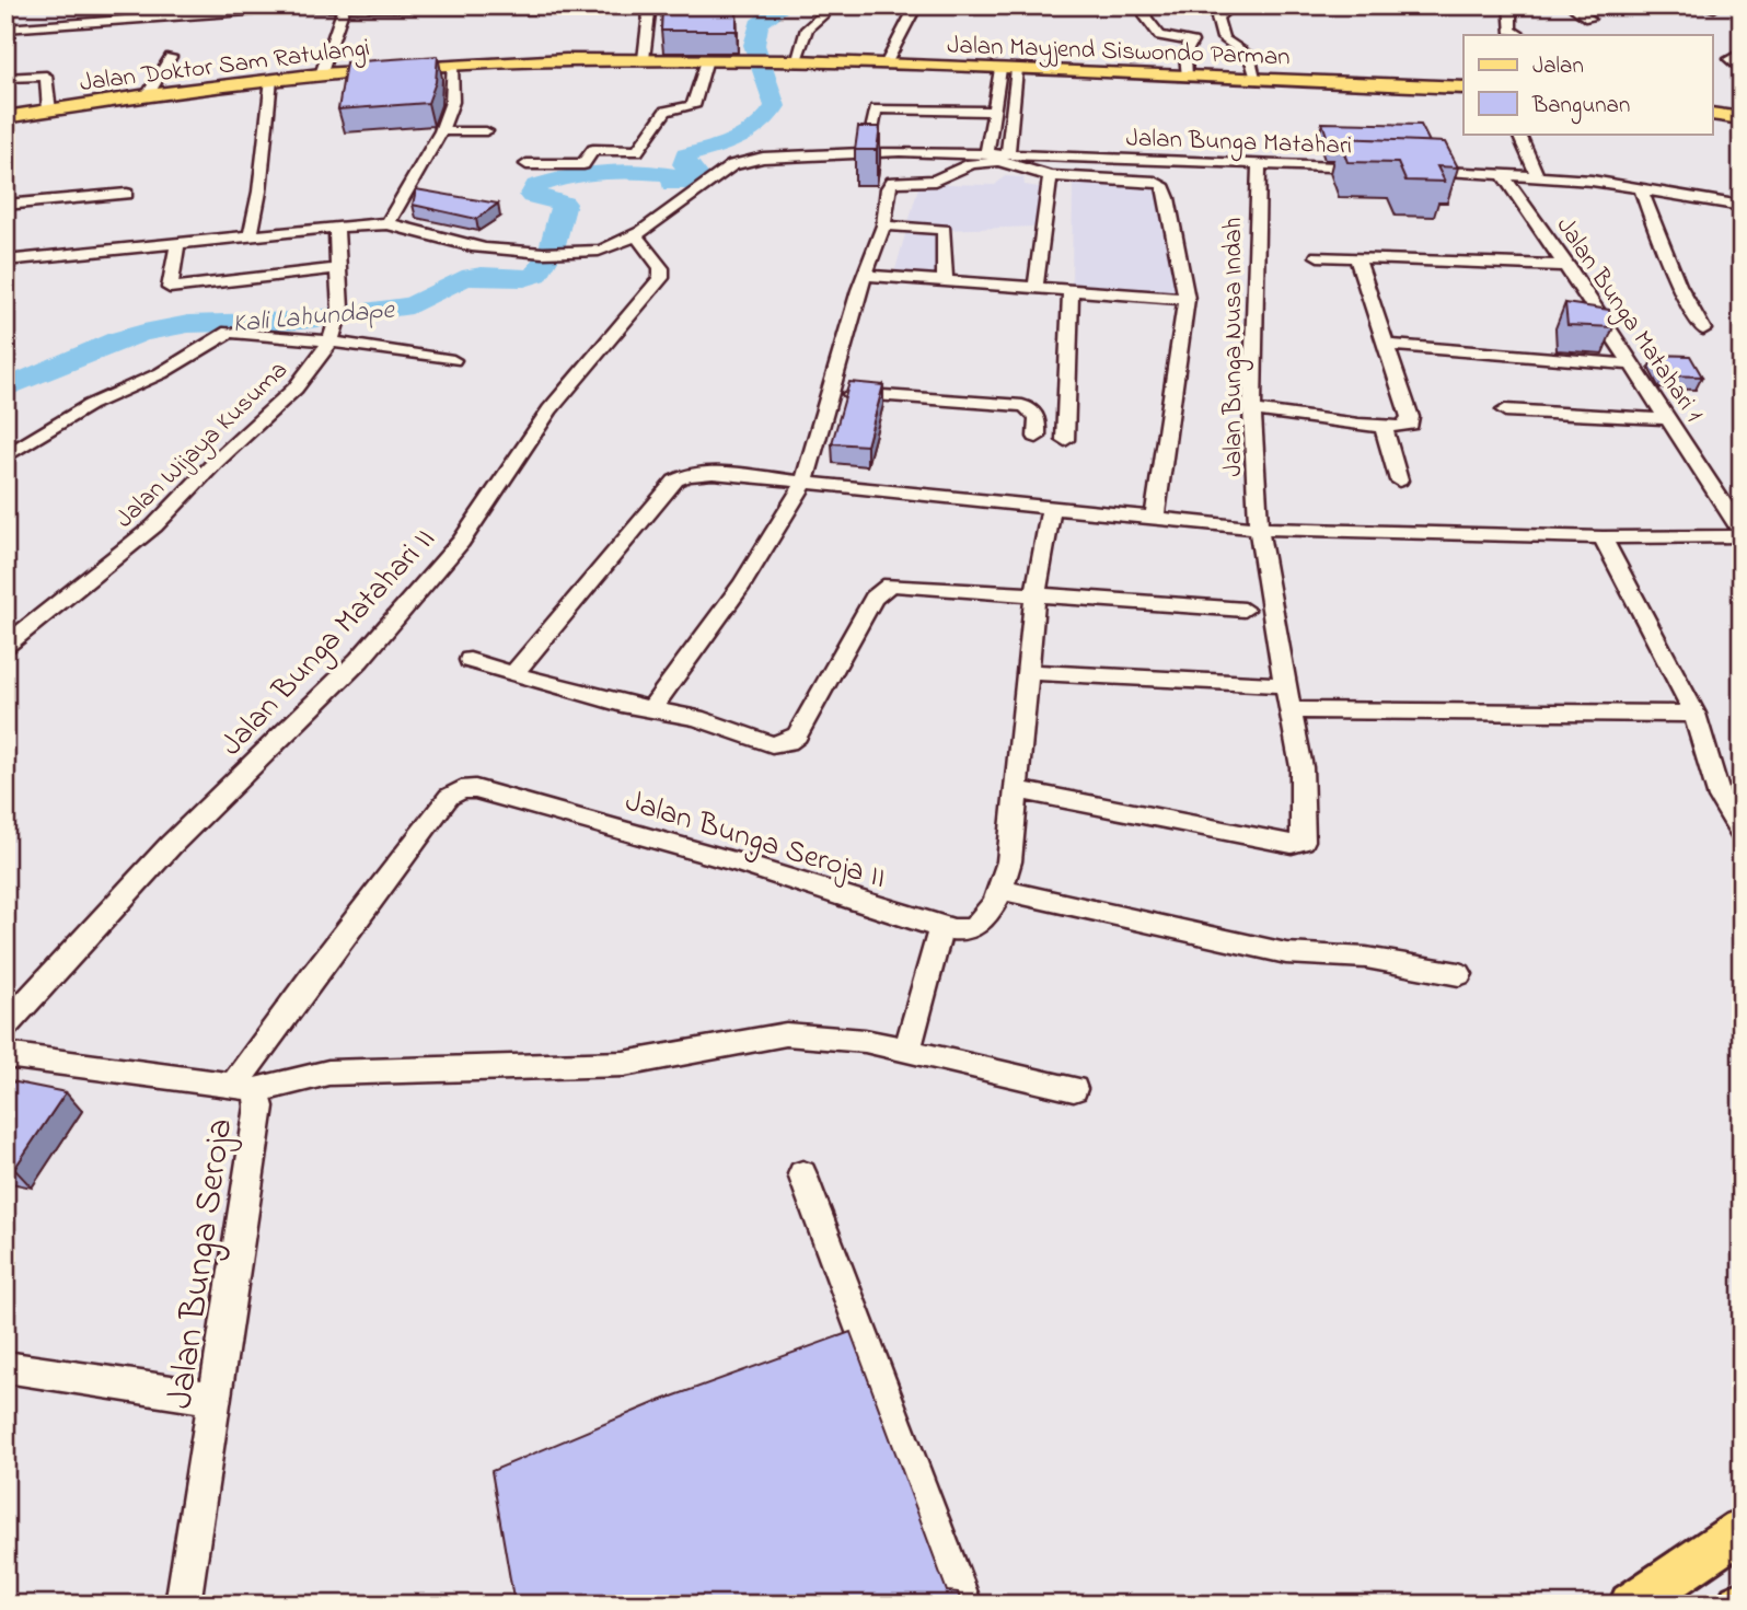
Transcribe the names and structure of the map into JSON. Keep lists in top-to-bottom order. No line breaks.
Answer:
{"streets":{"highway":["Jalan Mayjend Siswondo Parman","Jalan Doktor Sam Ratulangi"],"street":["Jalan Bunga Matahari","Jalan Bunga Matahari 1","Jalan Bunga Nusa Indah","Jalan Wijaya Kusuma","Jalan Bunga Matahari II","Jalan Bunga Seroja II","Jalan Bunga Seroja"]},"crossings":[["Jalan Mayjend Siswondo Parman","Jalan Doktor Sam Ratulangi"],["Jalan Bunga Matahari","Jalan Bunga Nusa Indah"],["Jalan Bunga Matahari","Jalan Wijaya Kusuma"],["Jalan Bunga Matahari","Jalan Bunga Matahari II"],["Jalan Bunga Nusa Indah","Jalan Bunga Seroja II"],["Jalan Bunga Seroja II","Jalan Bunga Seroja"]],"water":["Kali Lahundape"],"legend":["Jalan","Bangunan"]}
